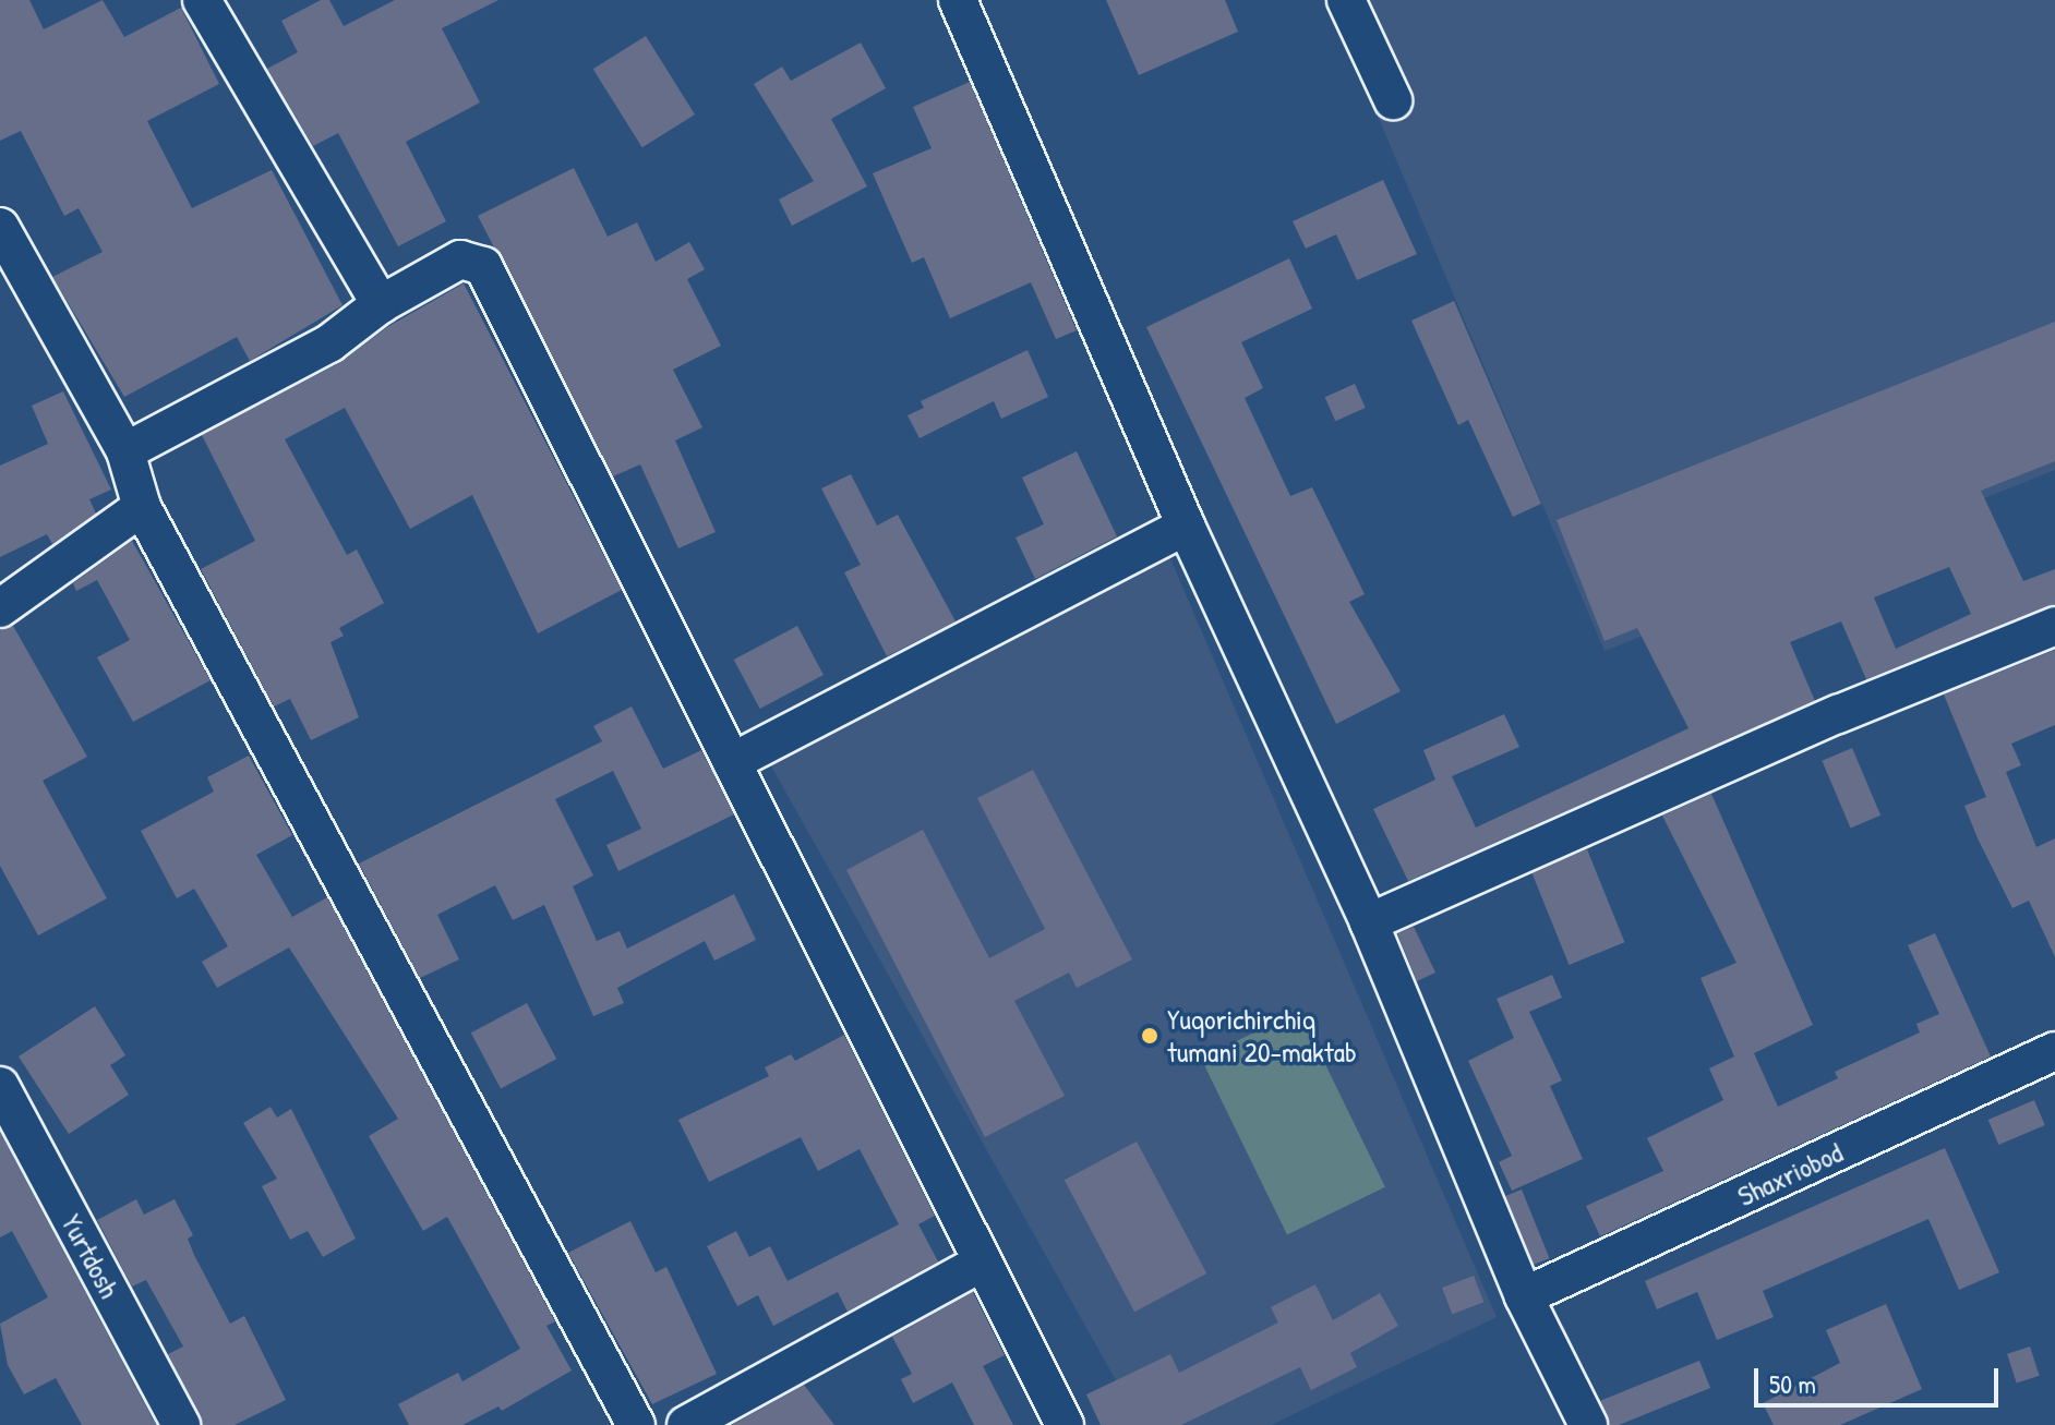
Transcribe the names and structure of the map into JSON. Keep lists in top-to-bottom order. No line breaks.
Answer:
{"streets":{"street":["Shaxriobod","Yurtdosh"]},"places":["Yuqorichirchiq tumani 20-maktab"],"scale_bar":"50 m"}
